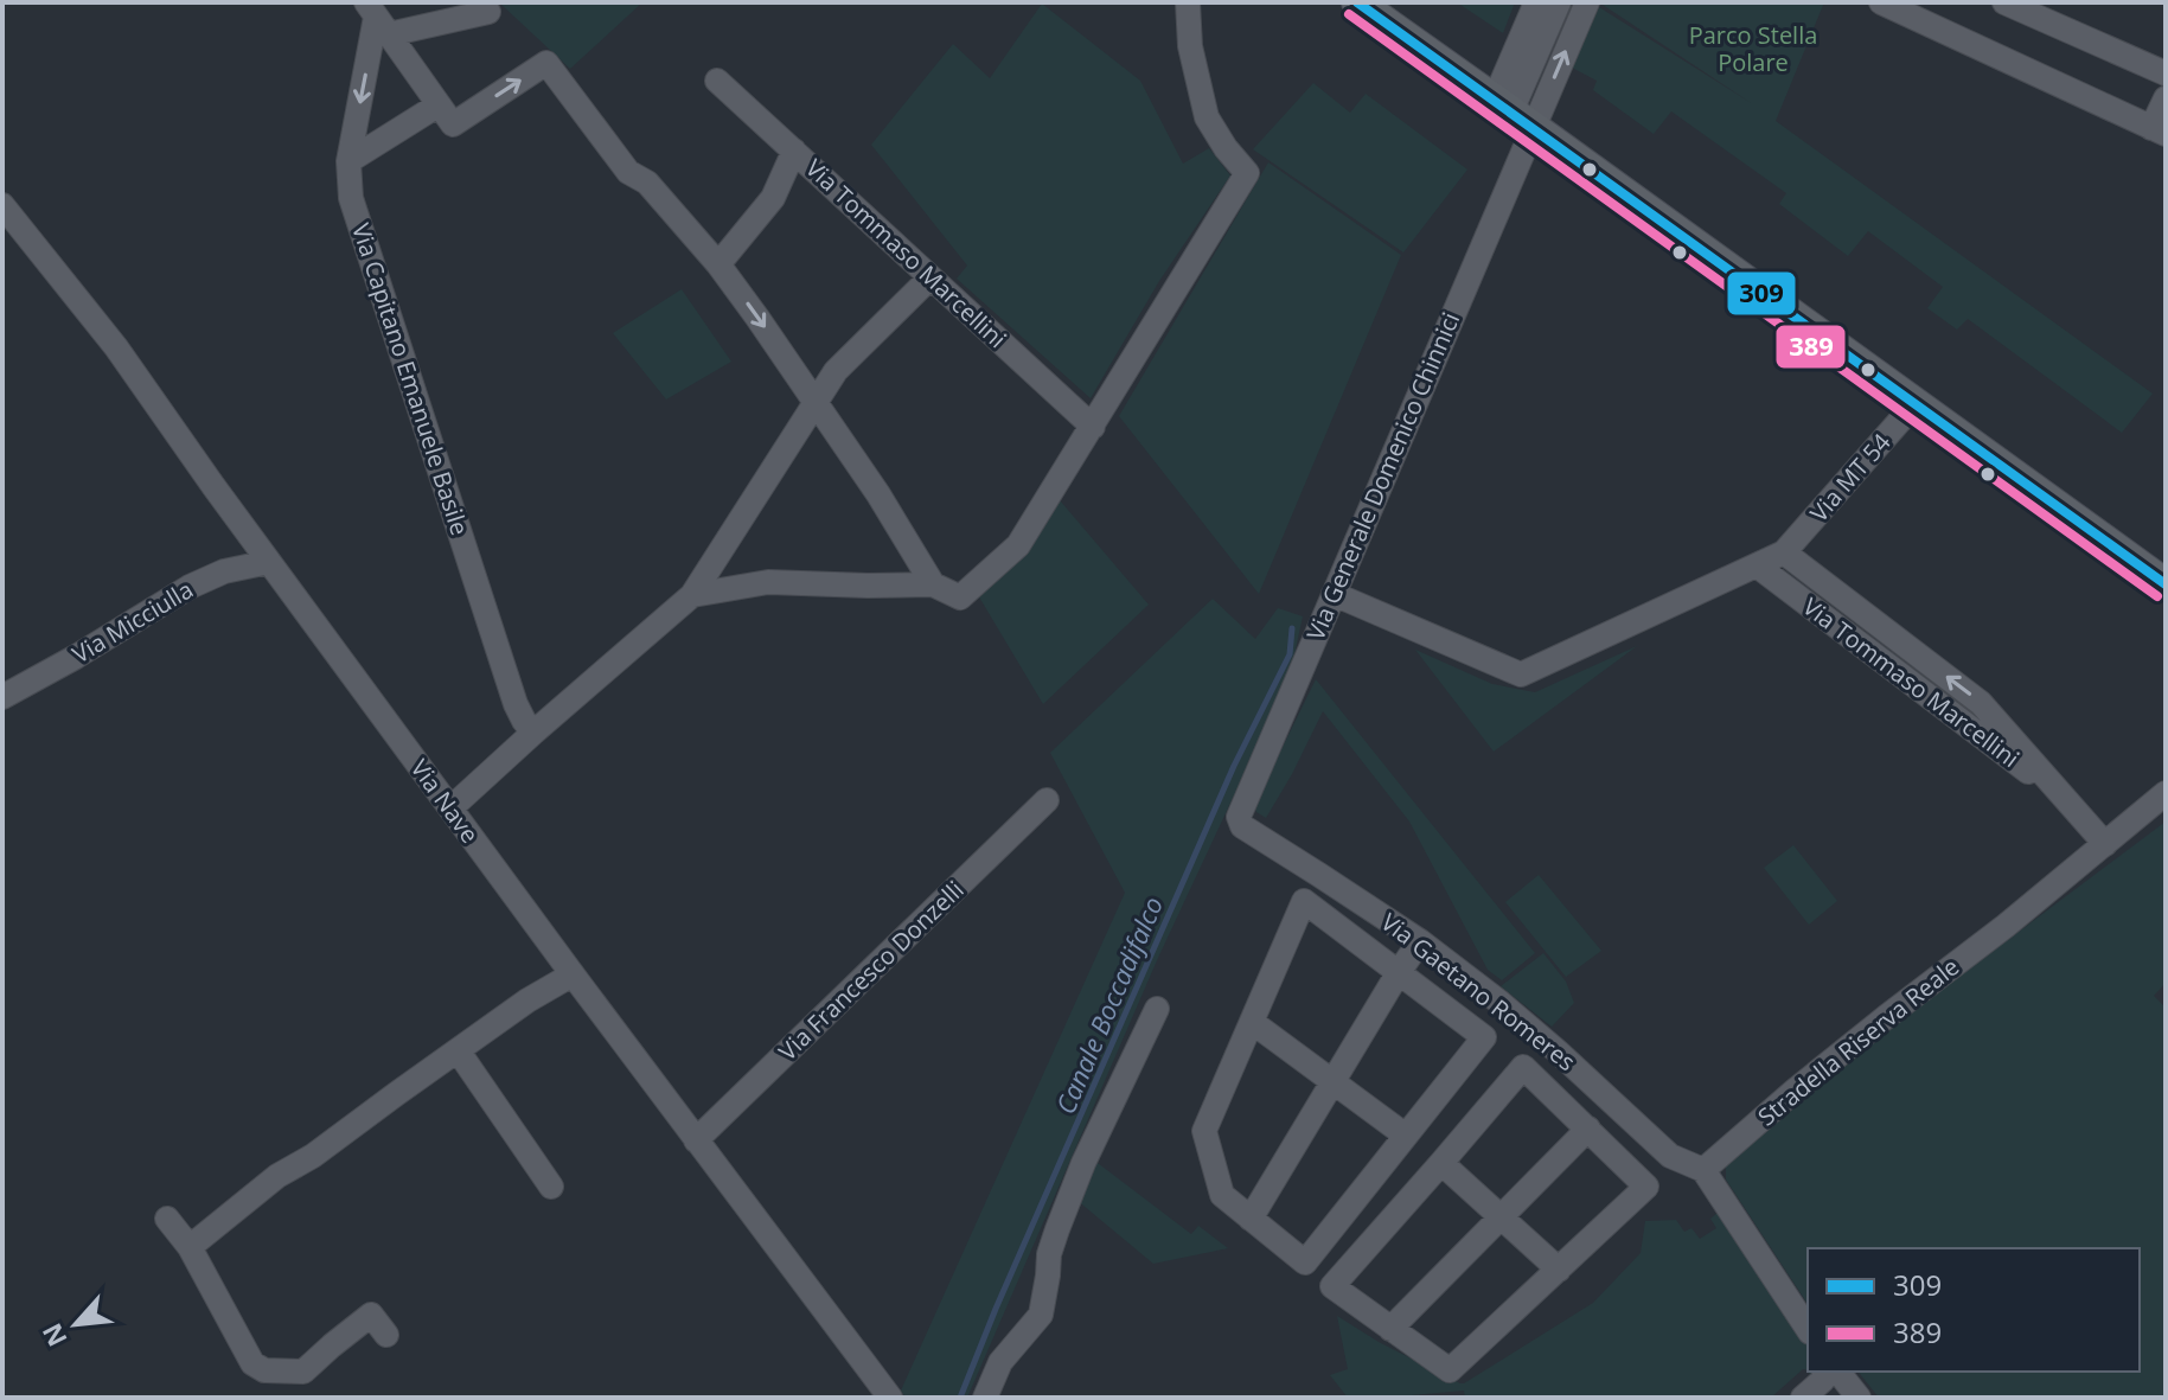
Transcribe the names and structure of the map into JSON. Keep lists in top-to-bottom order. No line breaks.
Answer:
{"streets":{"street":["Via Tommaso Marcellini","Via Capitano Emanuele Basile","Via Generale Domenico Chinnici","Via MT 54","Via Micciulla","Via Nave","Via Francesco Donzelli","Via Gaetano Romeres","Stradella Riserva Reale"]},"crossings":[["Via Tommaso Marcellini","Via MT 54"],["Via Tommaso Marcellini","Stradella Riserva Reale"],["Via Generale Domenico Chinnici","Via Gaetano Romeres"],["Via Micciulla","Via Nave"],["Via Nave","Via Francesco Donzelli"],["Via Gaetano Romeres","Stradella Riserva Reale"]],"water":["Canale Boccadifalco"],"parks":["Parco Stella Polare"],"lines":["transit line 309","transit line 389"],"legend":["309","389"],"north":"bottom left"}
